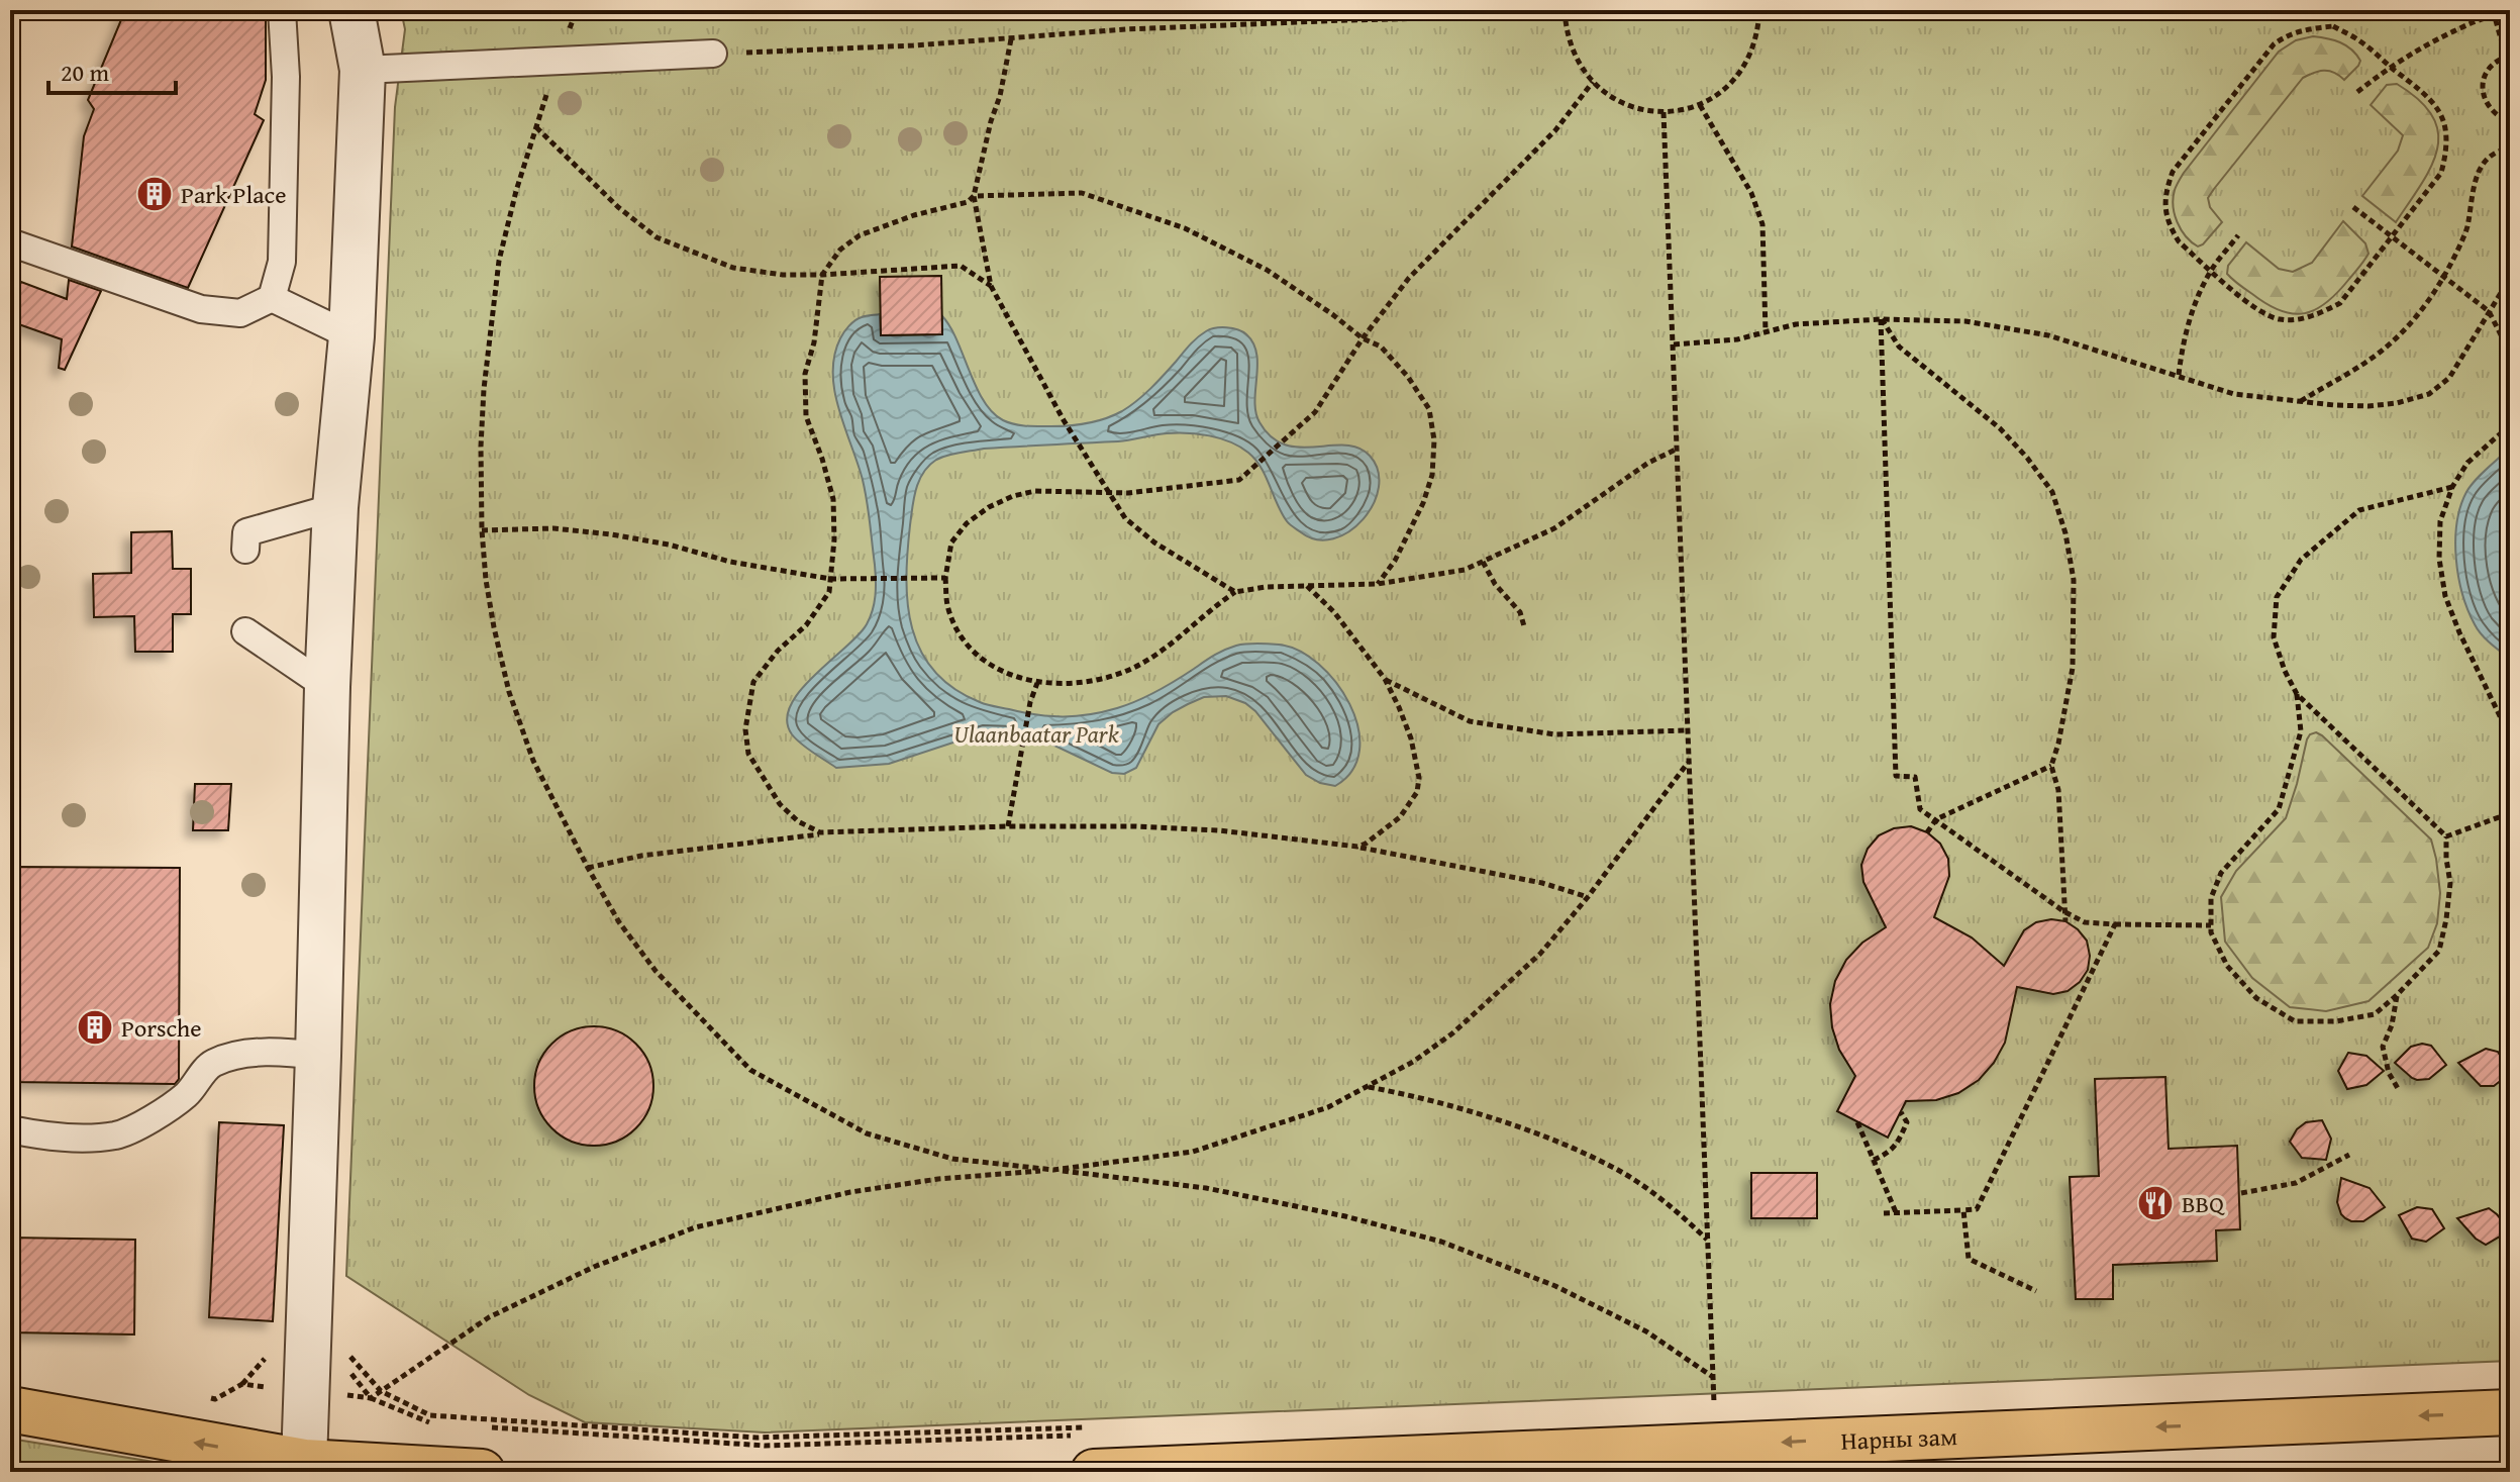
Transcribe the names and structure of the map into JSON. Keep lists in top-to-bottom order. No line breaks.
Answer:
{"streets":{"main road":["Нарны зам"]},"one_way":["Нарны зам"],"parks":["Ulaanbaatar Park"],"places":{"building":["Park Place","Porsche"],"restaurant":["BBQ"]},"scale_bar":"20 m"}
